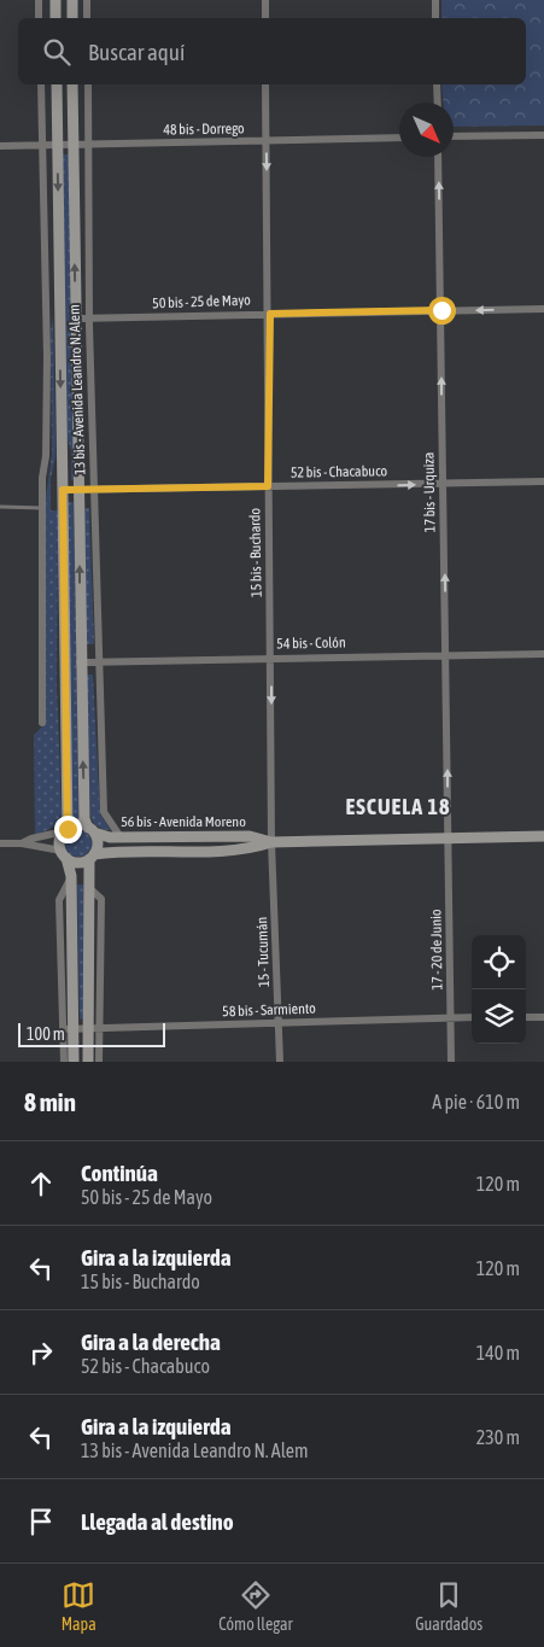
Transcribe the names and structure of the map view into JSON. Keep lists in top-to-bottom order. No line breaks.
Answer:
{"streets":{"main road":["13 bis - Avenida Leandro N. Alem","56 bis - Avenida Moreno"],"street":["48 bis - Dorrego","50 bis - 25 de Mayo","52 bis - Chacabuco","17 bis - Urquiza","15 bis - Buchardo","54 bis - Colón","17 - 20 de Junio","15 - Tucumán","58 bis - Sarmiento"]},"crossings":[["48 bis - Dorrego","13 bis - Avenida Leandro N. Alem"],["48 bis - Dorrego","15 bis - Buchardo"],["50 bis - 25 de Mayo","13 bis - Avenida Leandro N. Alem"],["50 bis - 25 de Mayo","17 bis - Urquiza"],["50 bis - 25 de Mayo","15 bis - Buchardo"],["13 bis - Avenida Leandro N. Alem","52 bis - Chacabuco"],["13 bis - Avenida Leandro N. Alem","54 bis - Colón"],["13 bis - Avenida Leandro N. Alem","56 bis - Avenida Moreno"],["52 bis - Chacabuco","17 bis - Urquiza"],["52 bis - Chacabuco","15 bis - Buchardo"],["17 bis - Urquiza","54 bis - Colón"],["17 bis - Urquiza","56 bis - Avenida Moreno"],["17 bis - Urquiza","17 - 20 de Junio"],["15 bis - Buchardo","54 bis - Colón"],["15 bis - Buchardo","56 bis - Avenida Moreno"],["15 bis - Buchardo","15 - Tucumán"],["56 bis - Avenida Moreno","17 - 20 de Junio"],["56 bis - Avenida Moreno","15 - Tucumán"],["17 - 20 de Junio","58 bis - Sarmiento"],["15 - Tucumán","58 bis - Sarmiento"]],"one_way":["52 bis - Chacabuco","17 bis - Urquiza","15 bis - Buchardo"],"districts":["ESCUELA 18"],"scale_bar":"100 m","north":"bottom right","page":{"search":"Buscar aquí","scale":"100 m","heading":["8 min","A pie · 610 m"],"list":[["Continúa","50 bis - 25 de Mayo","120 m"],["Gira a la izquierda","15 bis - Buchardo","120 m"],["Gira a la derecha","52 bis - Chacabuco","140 m"],["Gira a la izquierda","13 bis - Avenida Leandro N. Alem","230 m"],"Llegada al destino"],"nav":["Mapa","Cómo llegar","Guardados"]}}
